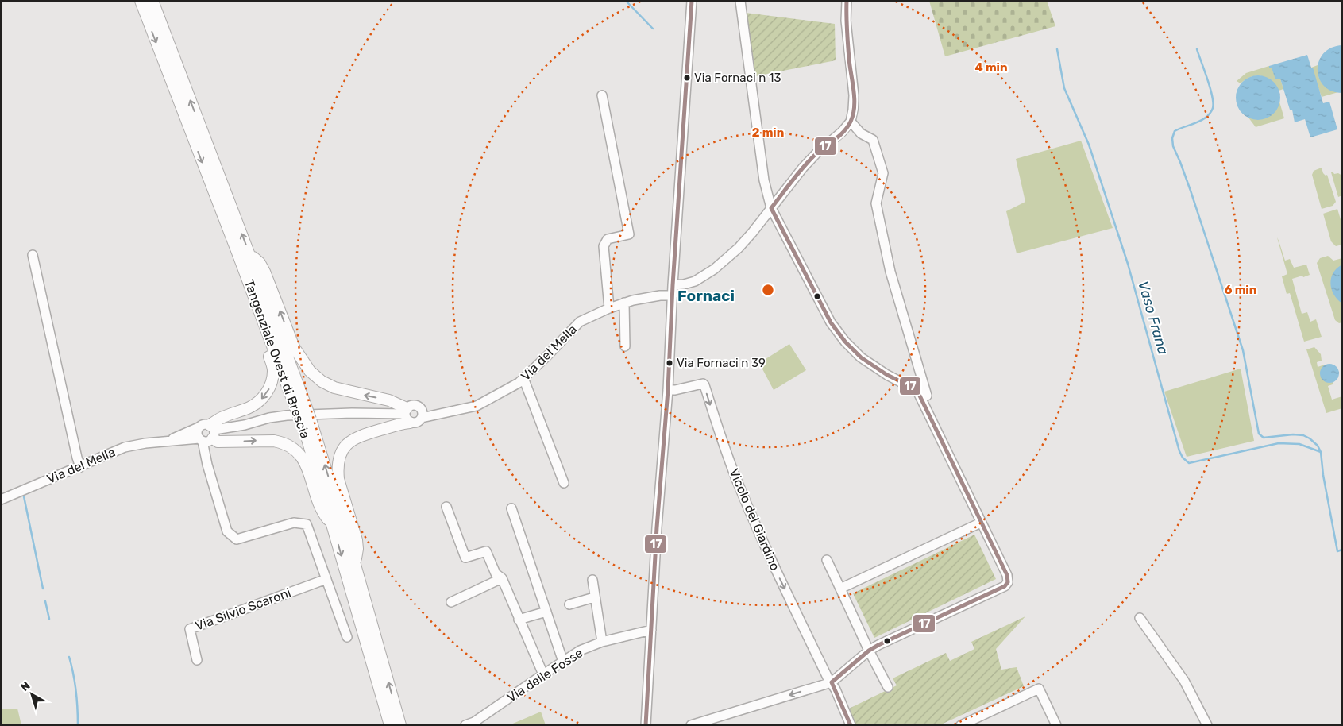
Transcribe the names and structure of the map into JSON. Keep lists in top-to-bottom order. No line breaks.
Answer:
{"streets":{"main road":["Tangenziale Ovest di Brescia"],"street":["Via del Mella","Vicolo del Giardino","Via Silvio Scaroni","Via delle Fosse"]},"one_way":["Vicolo del Giardino"],"districts":["Fornaci"],"water":["Vaso Frana"],"places":["Via Fornaci n 13","Via Fornaci n 39"],"lines":["transit line 17"],"north":"top left","rings":["4 min","2 min","6 min"]}
